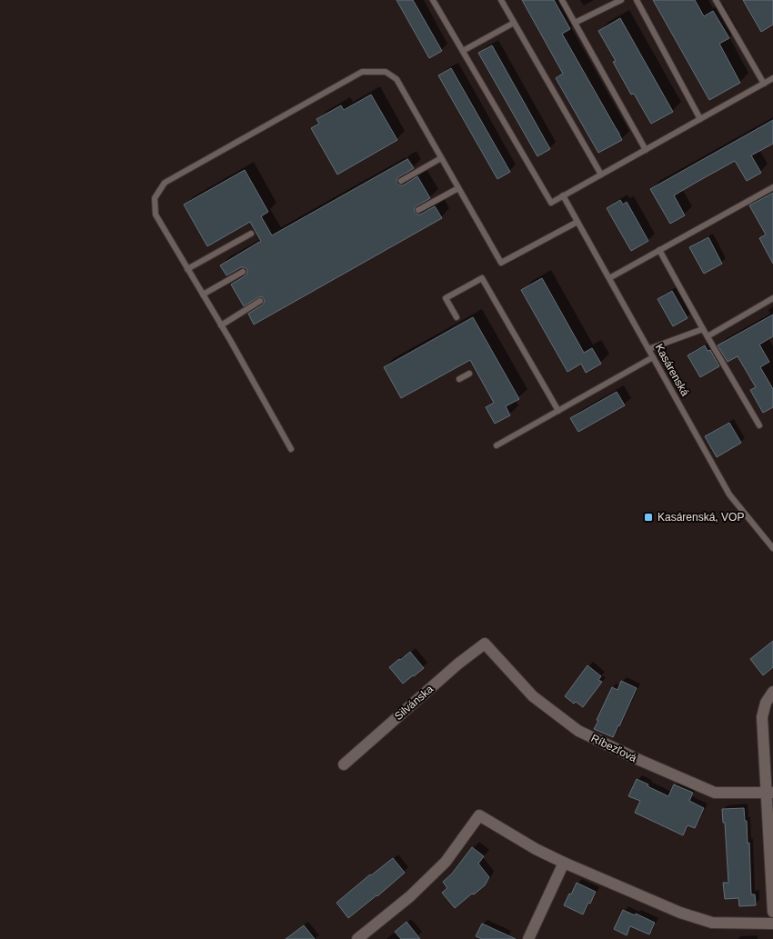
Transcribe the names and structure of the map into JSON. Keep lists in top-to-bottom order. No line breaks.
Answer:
{"streets":{"street":["Silvánska","Ríbezľová"],"lane":["Kasárenská"]},"crossings":[["Silvánska","Ríbezľová"]],"places":{"transit":["Kasárenská, VOP"]}}
